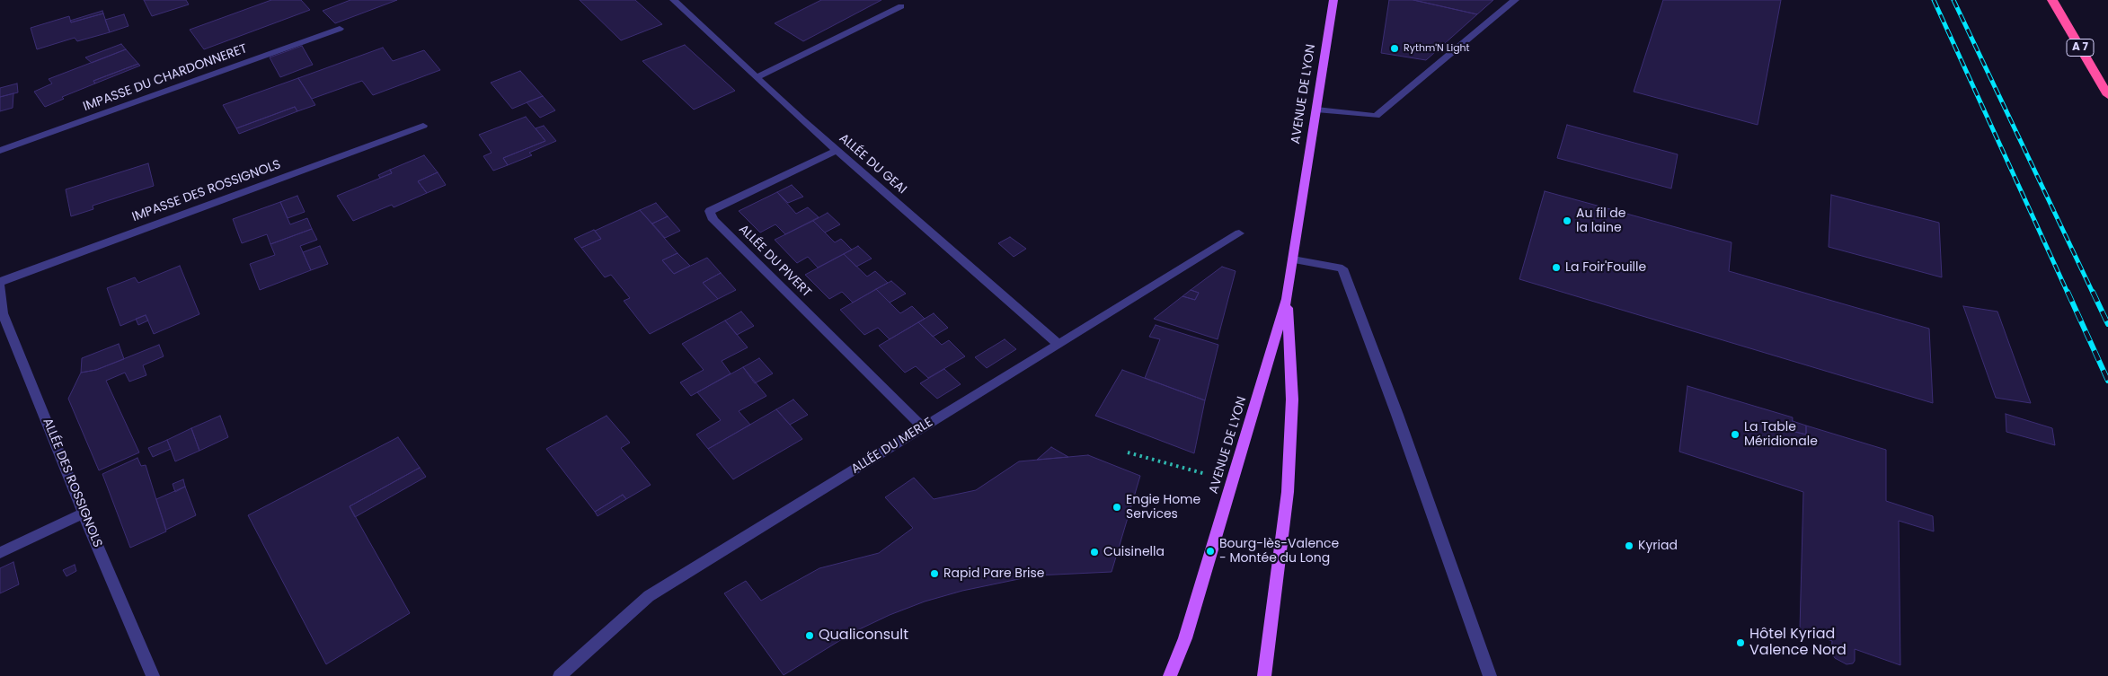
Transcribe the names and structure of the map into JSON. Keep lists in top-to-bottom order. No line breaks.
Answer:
{"streets":{"highway":["A 7"],"main road":["AVENUE DE LYON"],"street":["IMPASSE DU CHARDONNERET","ALLÉE DU GEAI","IMPASSE DES ROSSIGNOLS","ALLÉE DU PIVERT","ALLÉE DU MERLE","ALLÉE DES ROSSIGNOLS"]},"crossings":[["ALLÉE DU GEAI","ALLÉE DU PIVERT"],["ALLÉE DU GEAI","ALLÉE DU MERLE"],["ALLÉE DU PIVERT","ALLÉE DU MERLE"]],"places":["Rythm'N Light","Au fil de la laine","La Foir'Fouille","La Table Méridionale","Engie Home Services","Kyriad","Bourg-lès-Valence - Montée du Long","Cuisinella","Rapid Pare Brise","Qualiconsult","Hôtel Kyriad Valence Nord"]}
